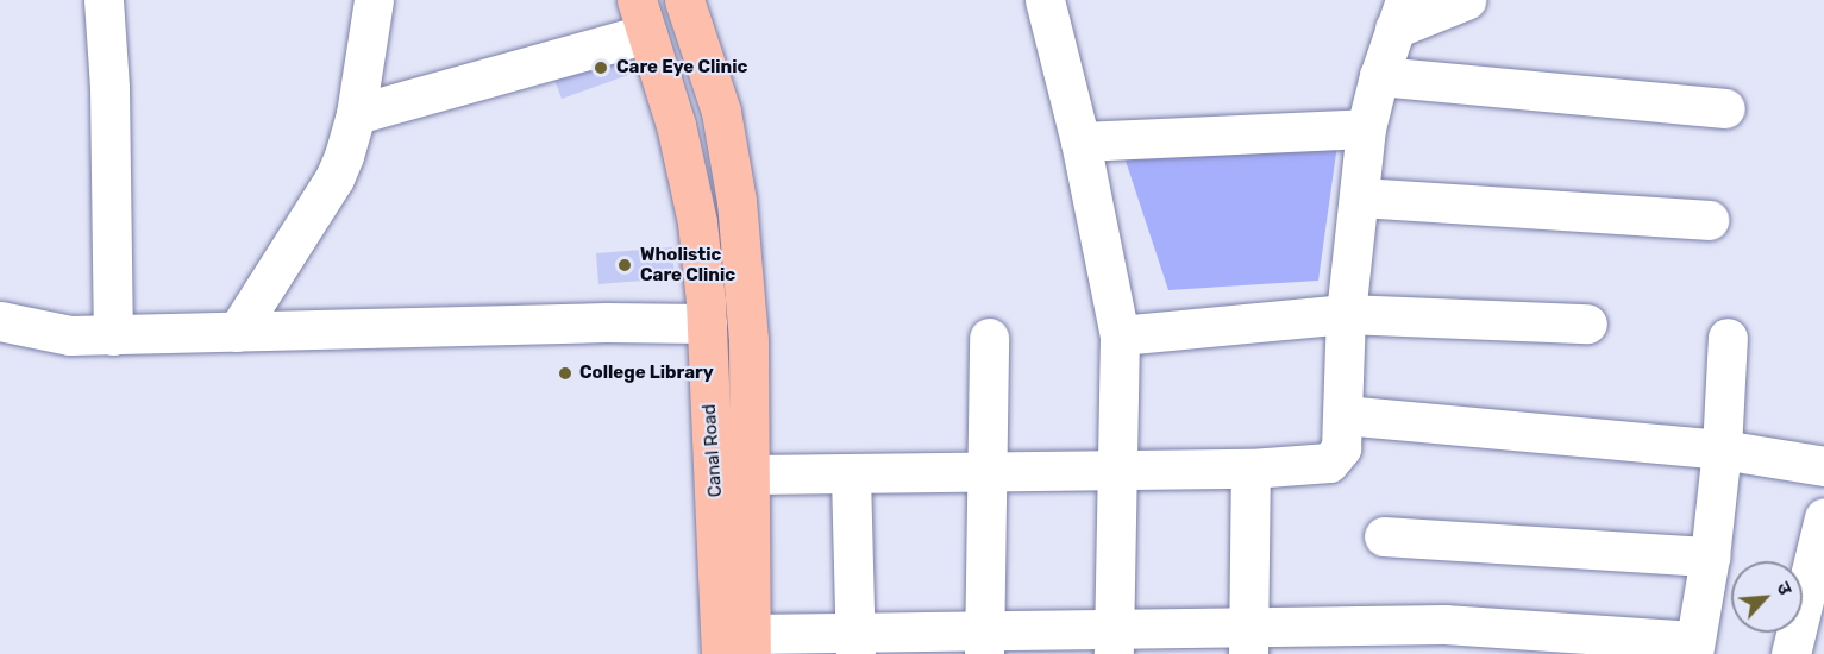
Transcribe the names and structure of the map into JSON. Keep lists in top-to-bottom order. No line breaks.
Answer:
{"streets":{"main road":["Canal Road"]},"places":["Care Eye Clinic","Wholistic Care Clinic","College Library"],"north":"top right"}
